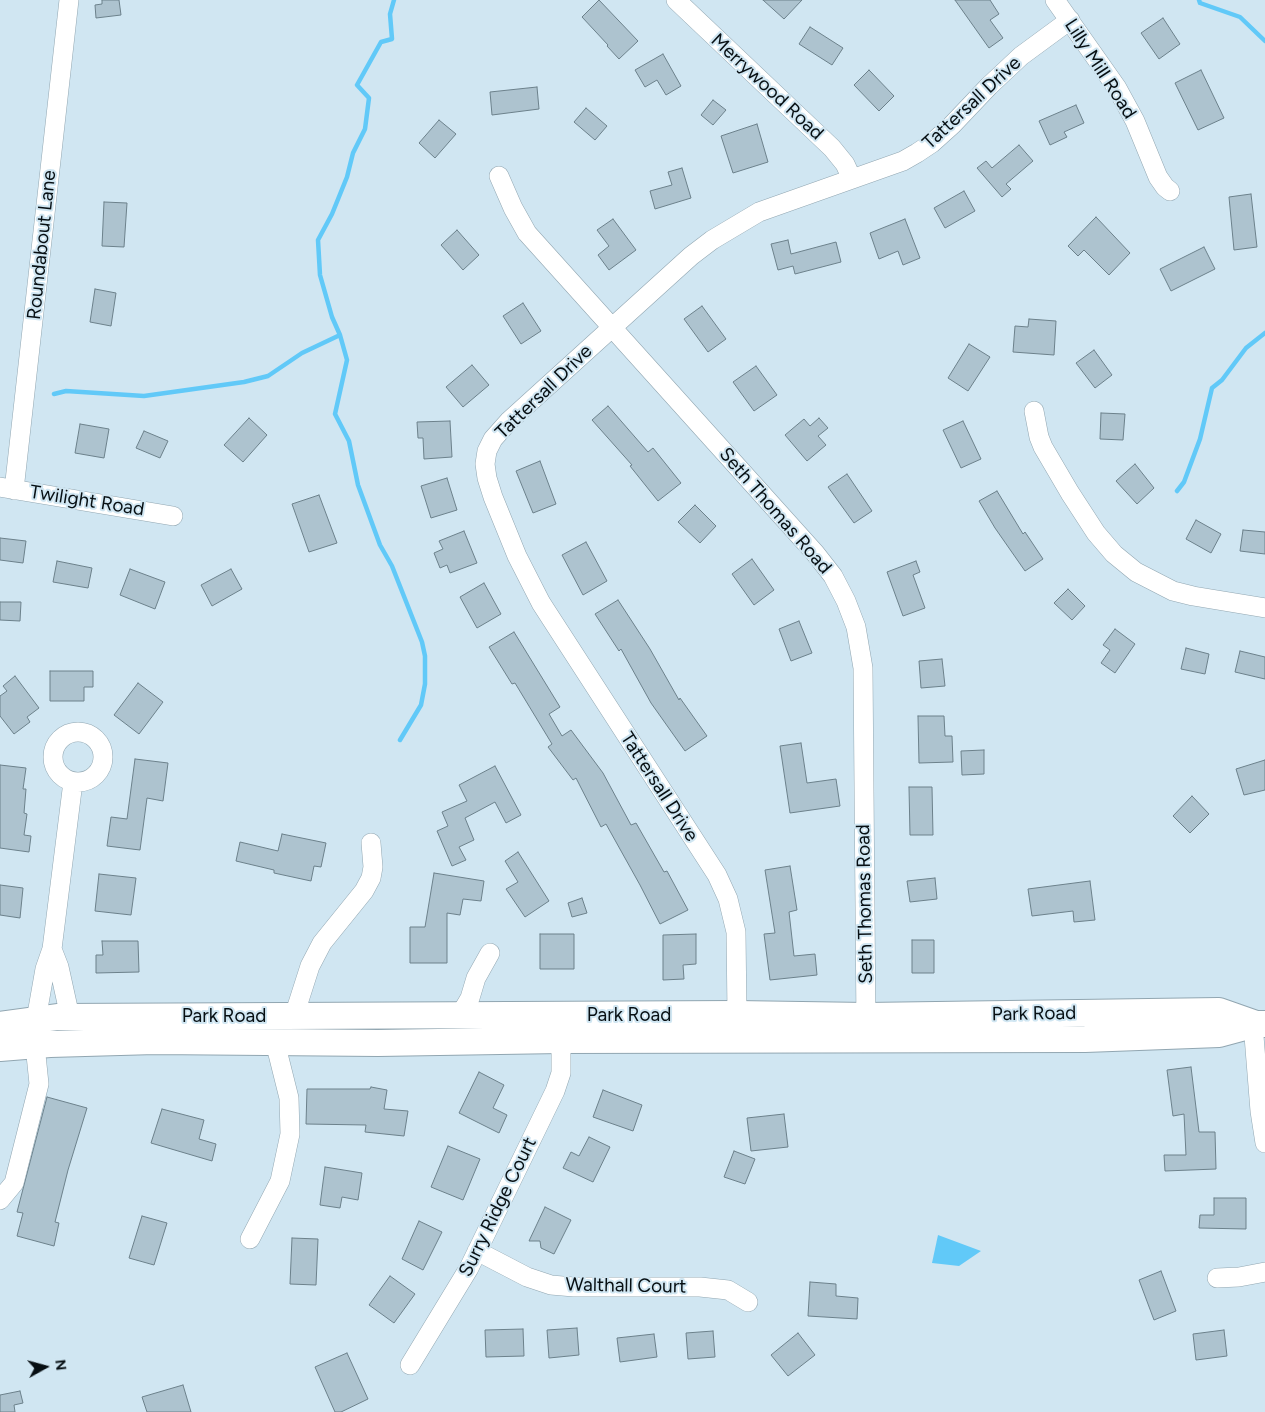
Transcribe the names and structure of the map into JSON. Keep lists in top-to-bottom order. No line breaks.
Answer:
{"streets":{"main road":["Park Road"],"street":["Lilly Mill Road","Merrywood Road","Tattersall Drive","Roundabout Lane","Twilight Road","Seth Thomas Road","Surry Ridge Court","Walthall Court"]},"crossings":[["Lilly Mill Road","Tattersall Drive"],["Merrywood Road","Tattersall Drive"],["Tattersall Drive","Seth Thomas Road"],["Tattersall Drive","Park Road"],["Roundabout Lane","Twilight Road"],["Seth Thomas Road","Park Road"],["Park Road","Surry Ridge Court"],["Surry Ridge Court","Walthall Court"]],"north":"right"}
